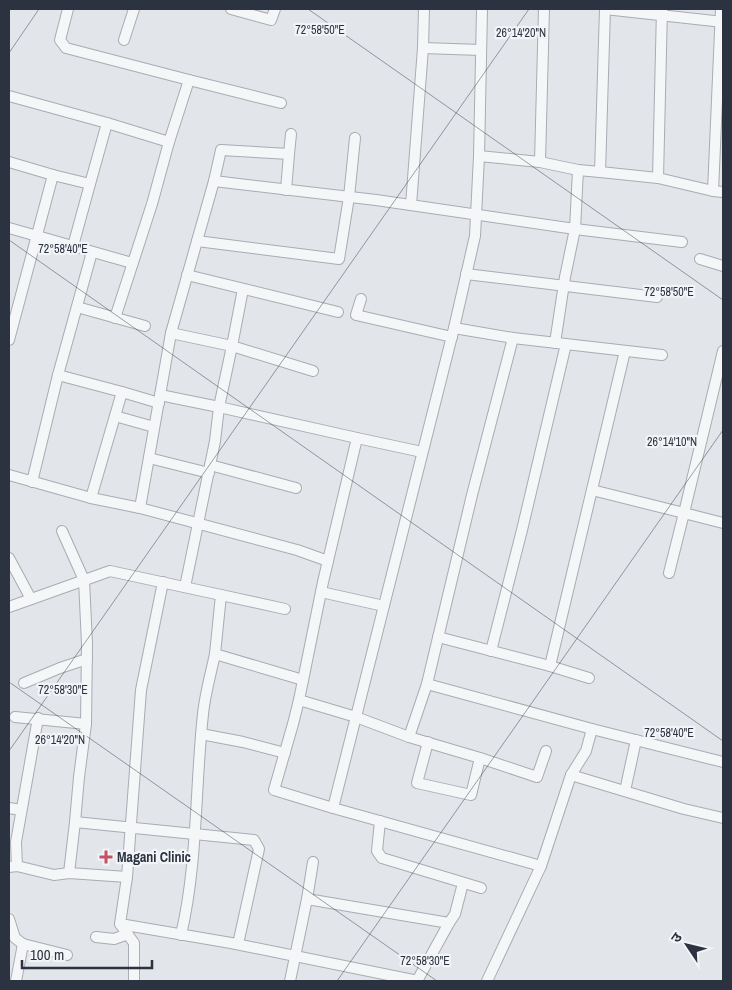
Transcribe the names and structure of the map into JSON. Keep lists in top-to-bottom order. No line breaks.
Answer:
{"places":{"health":["Magani Clinic"]},"scale_bar":"100 m","north":"top left","coordinates":["72°58'50\"E","26°14'20\"N","72°58'40\"E","26°14'10\"N","72°58'30\"E"]}
